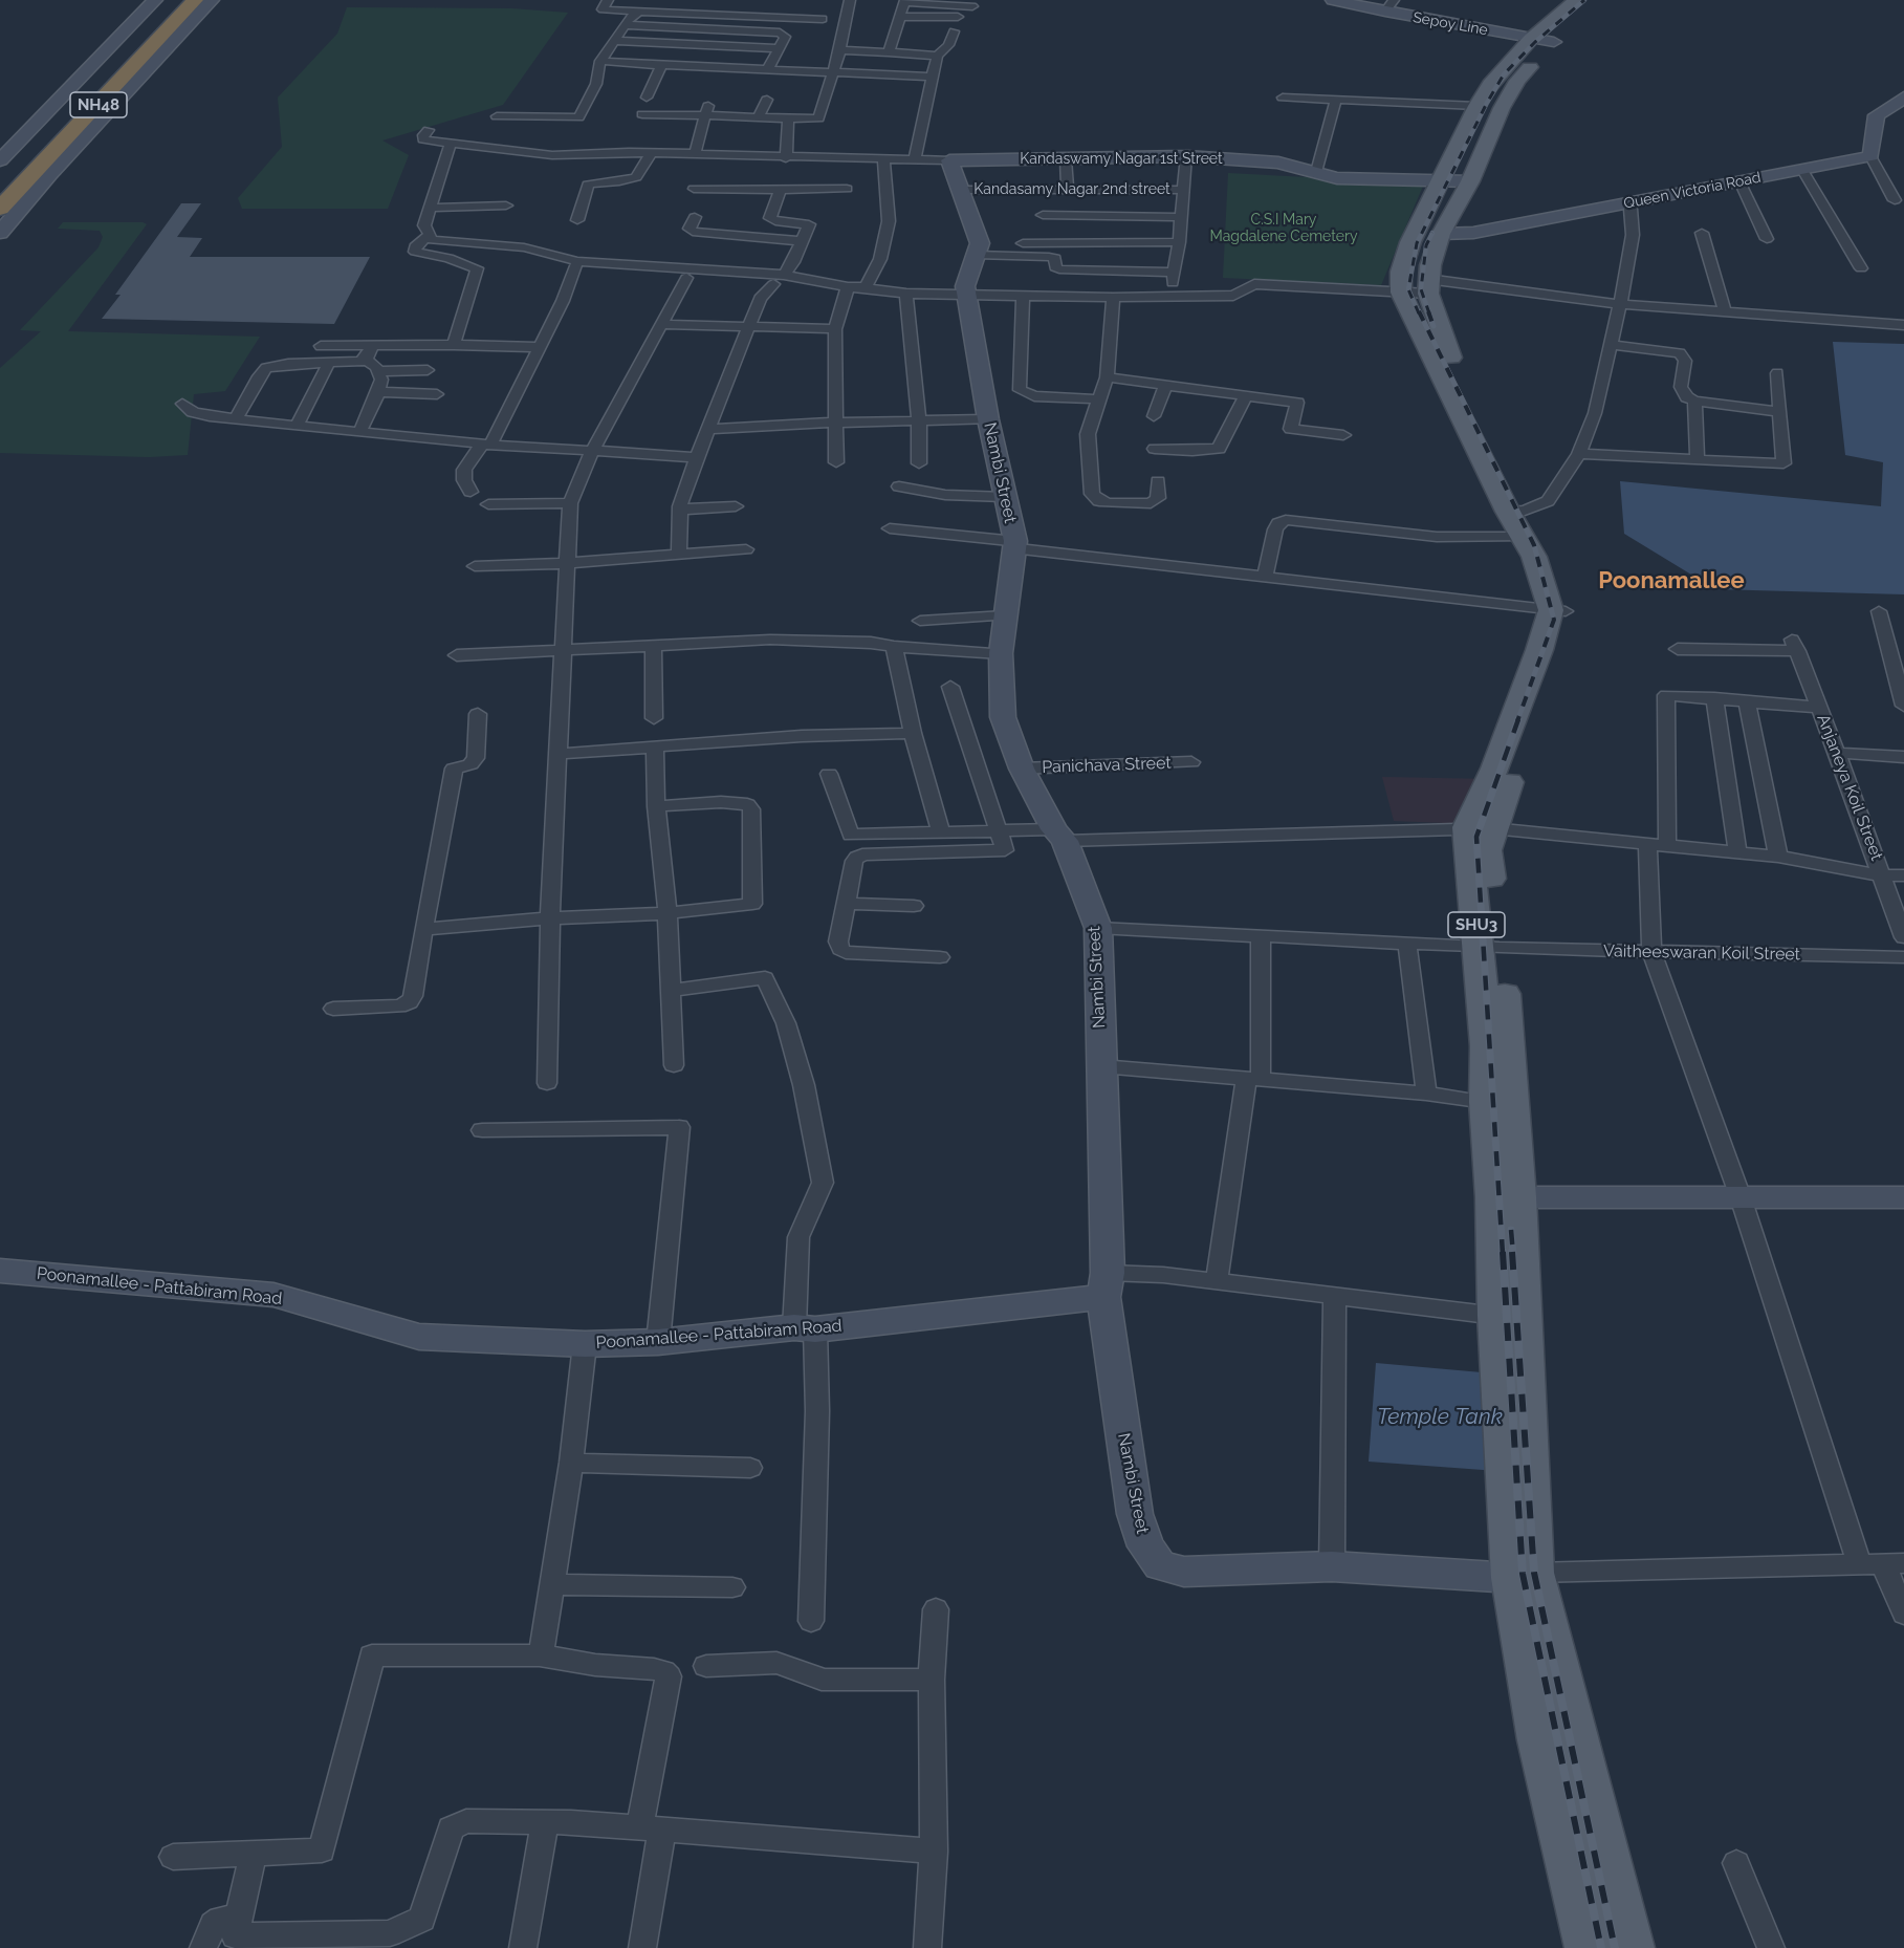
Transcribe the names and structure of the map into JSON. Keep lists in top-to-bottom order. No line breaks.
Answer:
{"streets":{"highway":["NH48"],"main road":["SHU3"],"street":["Sepoy Line","Kandaswamy Nagar 1st Street","Kandasamy Nagar 2nd street","Queen Victoria Road","Nambi Street","Panichava Street","Anjaneya Koil Street","Vaitheeswaran Koil Street","Poonamallee - Pattabiram Road"]},"crossings":[["Sepoy Line","SHU3"],["Kandaswamy Nagar 1st Street","SHU3"],["Queen Victoria Road","SHU3"],["Nambi Street","Panichava Street"],["Nambi Street","Vaitheeswaran Koil Street"],["Nambi Street","Poonamallee - Pattabiram Road"],["SHU3","Vaitheeswaran Koil Street"]],"districts":["Poonamallee"],"water":["Temple Tank"],"parks":["C.S.I Mary Magdalene Cemetery"]}
